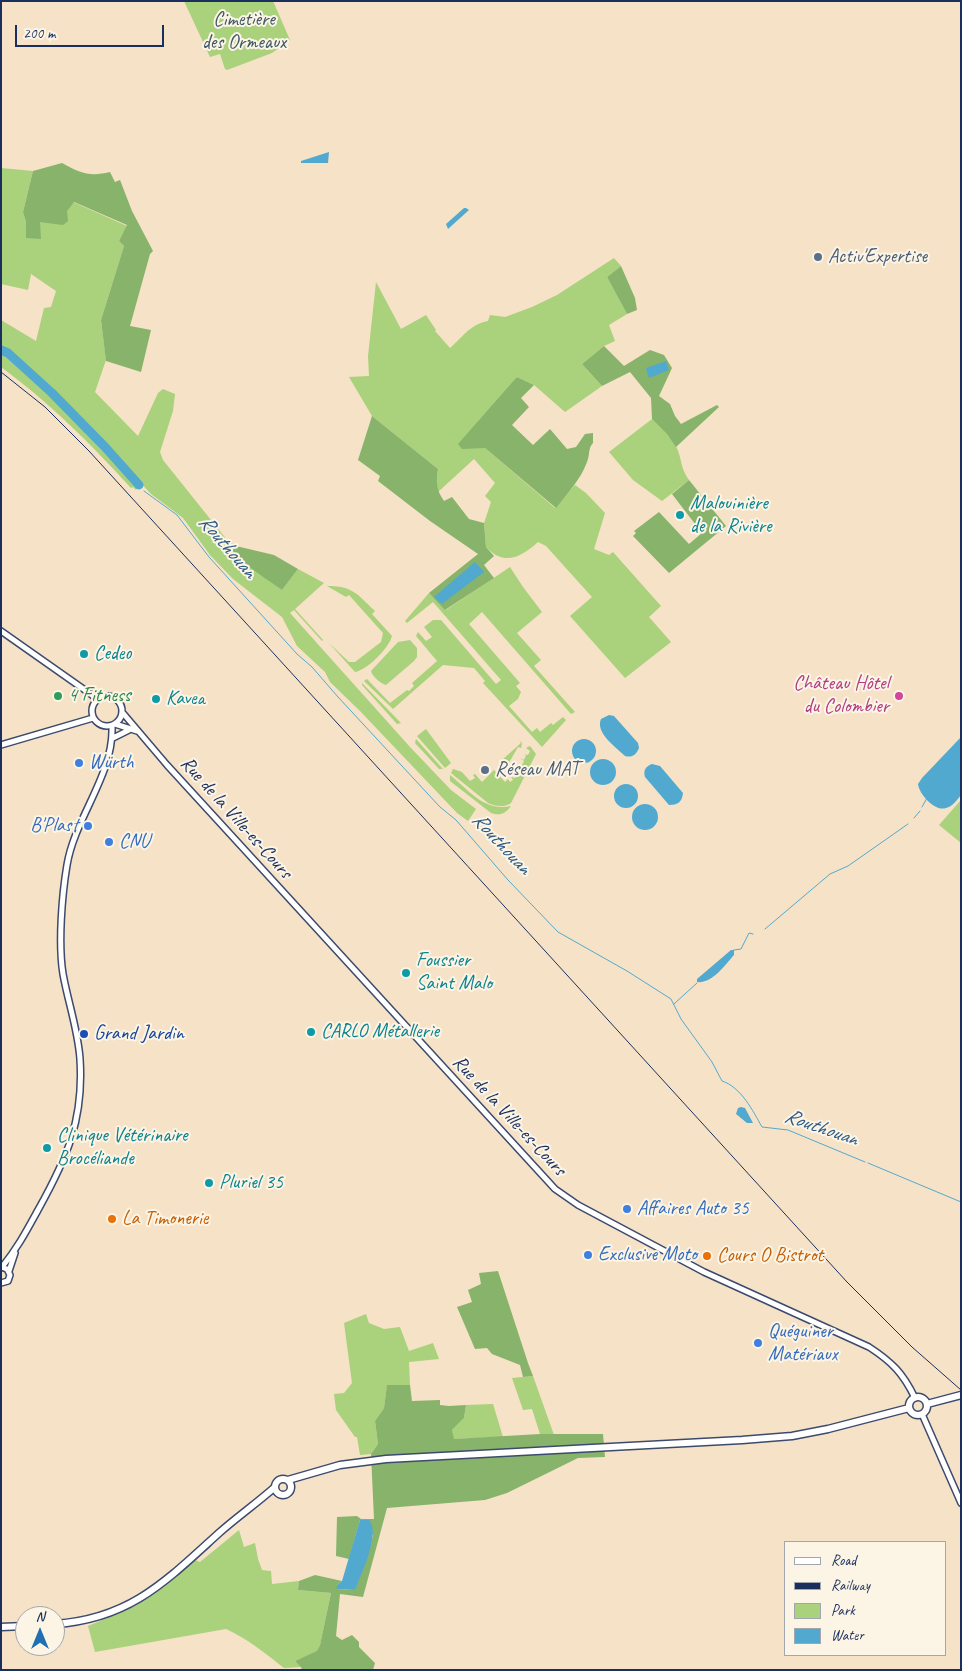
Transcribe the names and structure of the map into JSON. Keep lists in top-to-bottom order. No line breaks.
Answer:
{"streets":{"street":["Rue de la Ville-es-Cours"]},"water":["Routhouan"],"parks":["Cimetière des Ormeaux"],"places":["Activ'Expertise","Malouinière de la Rivière","Cedeo","4 Fitness","Château Hôtel du Colombier","Kavea","Würth","Réseau MAT","B'Plast","CNU","Foussier Saint Malo","CARLO Métallerie","Grand Jardin","Clinique Vétérinaire Brocéliande","Pluriel 35","Affaires Auto 35","La Timonerie","Exclusive Moto","Cours O Bistrot","Quéguiner Matériaux"],"legend":["Road","Railway","Park","Water"],"scale_bar":"200 m","north":"top"}
